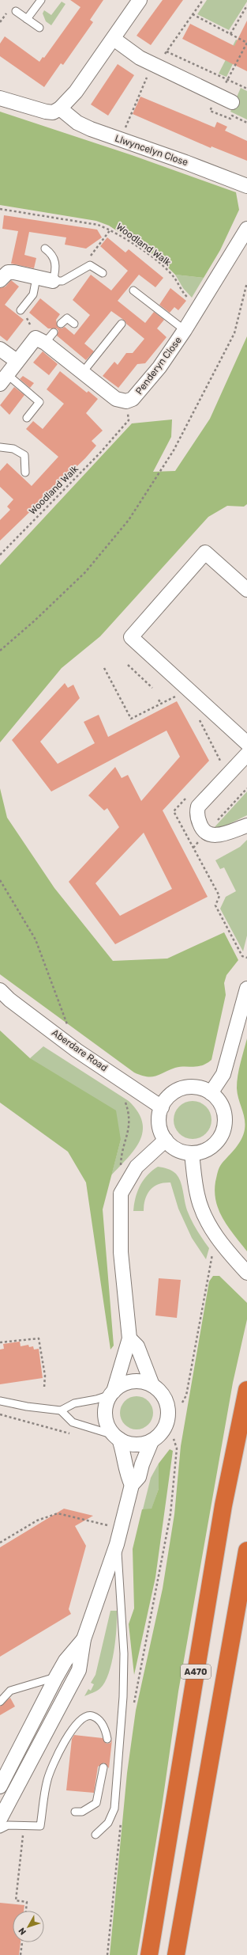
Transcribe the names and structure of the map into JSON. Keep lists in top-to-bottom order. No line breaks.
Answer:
{"streets":{"highway":["A470"],"street":["Llwyncelyn Close","Penderyn Close","Aberdare Road"],"path":["Woodland Walk"]},"crossings":[["Woodland Walk","Penderyn Close"]],"north":"bottom left"}
